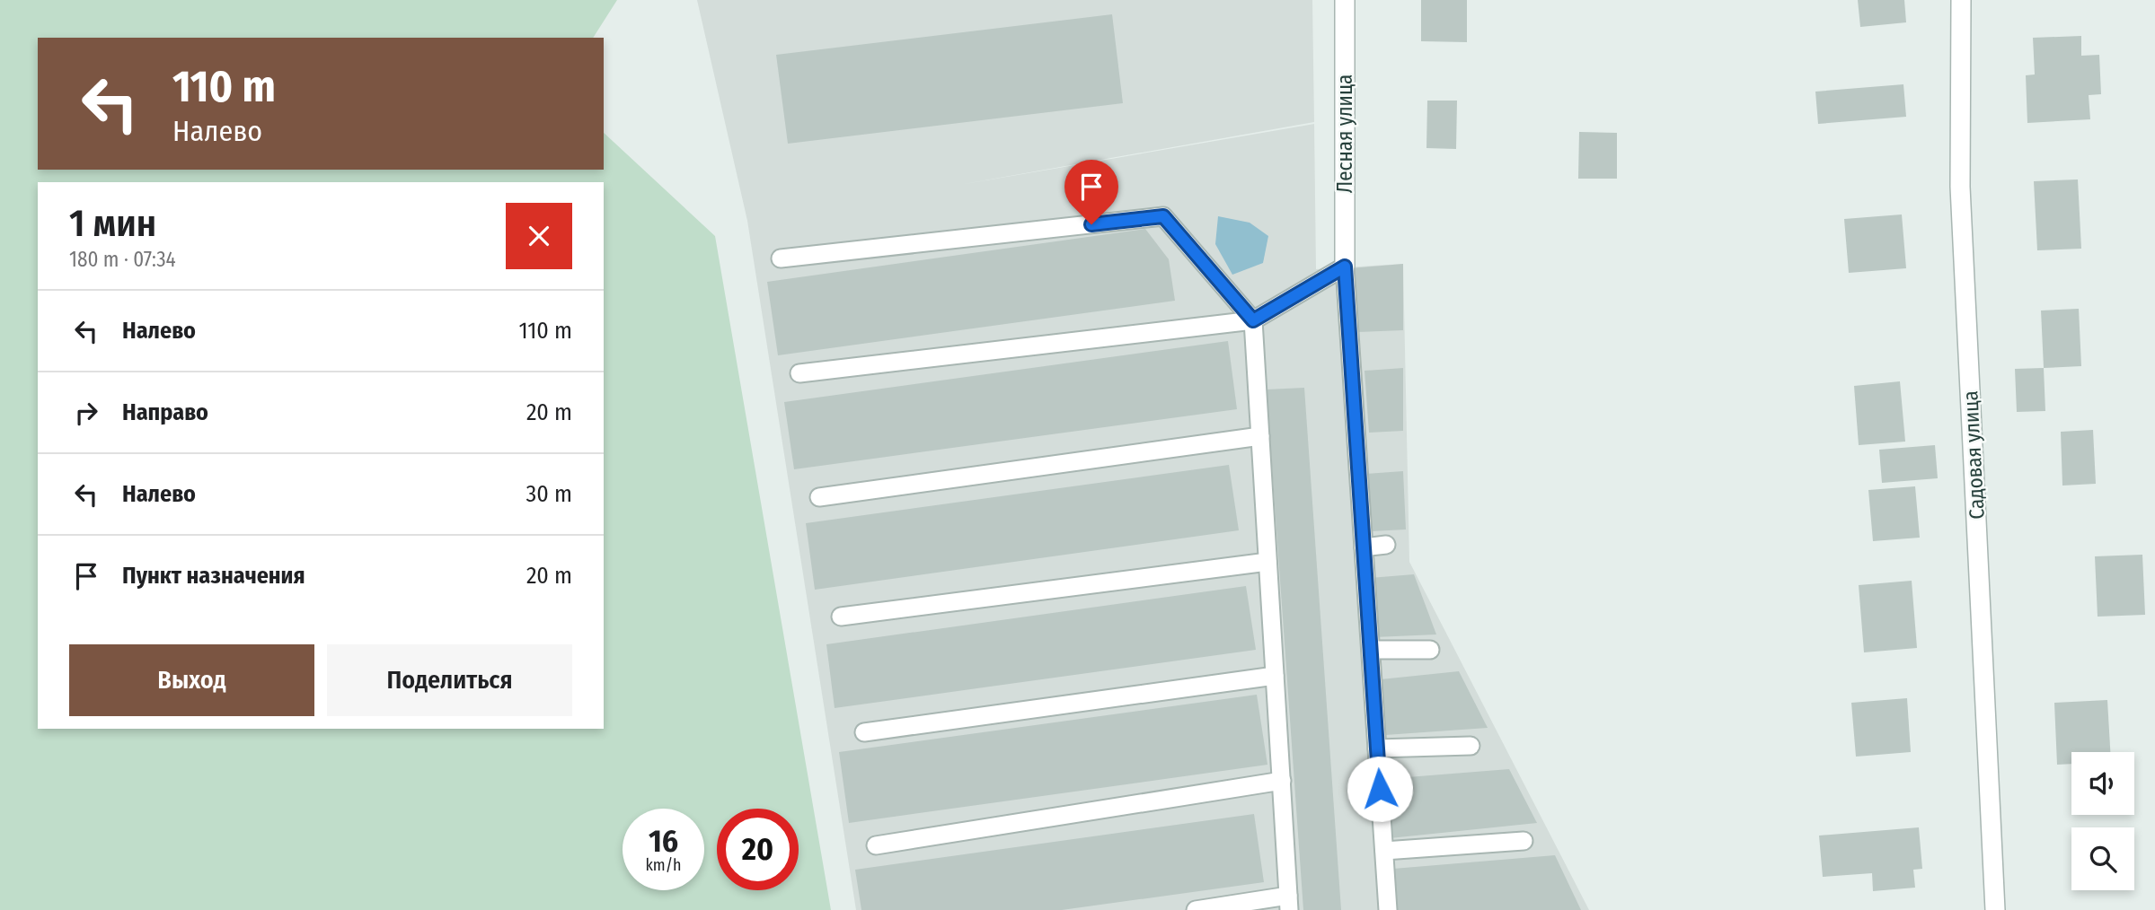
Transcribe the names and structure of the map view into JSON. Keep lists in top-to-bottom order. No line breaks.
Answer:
{"streets":{"street":["Лесная улица","Садовая улица"]},"page":{"turn":["110 m","Налево"],"heading":["1 мин","180 m · 07:34"],"list":[{"name":"Налево","value":"110 m"},{"name":"Направо","value":"20 m"},{"name":"Налево","value":"30 m"},{"name":"Пункт назначения","value":"20 m"}],"buttons":["Выход","Поделиться"],"speed":"16 km/h","limit":"20"}}
